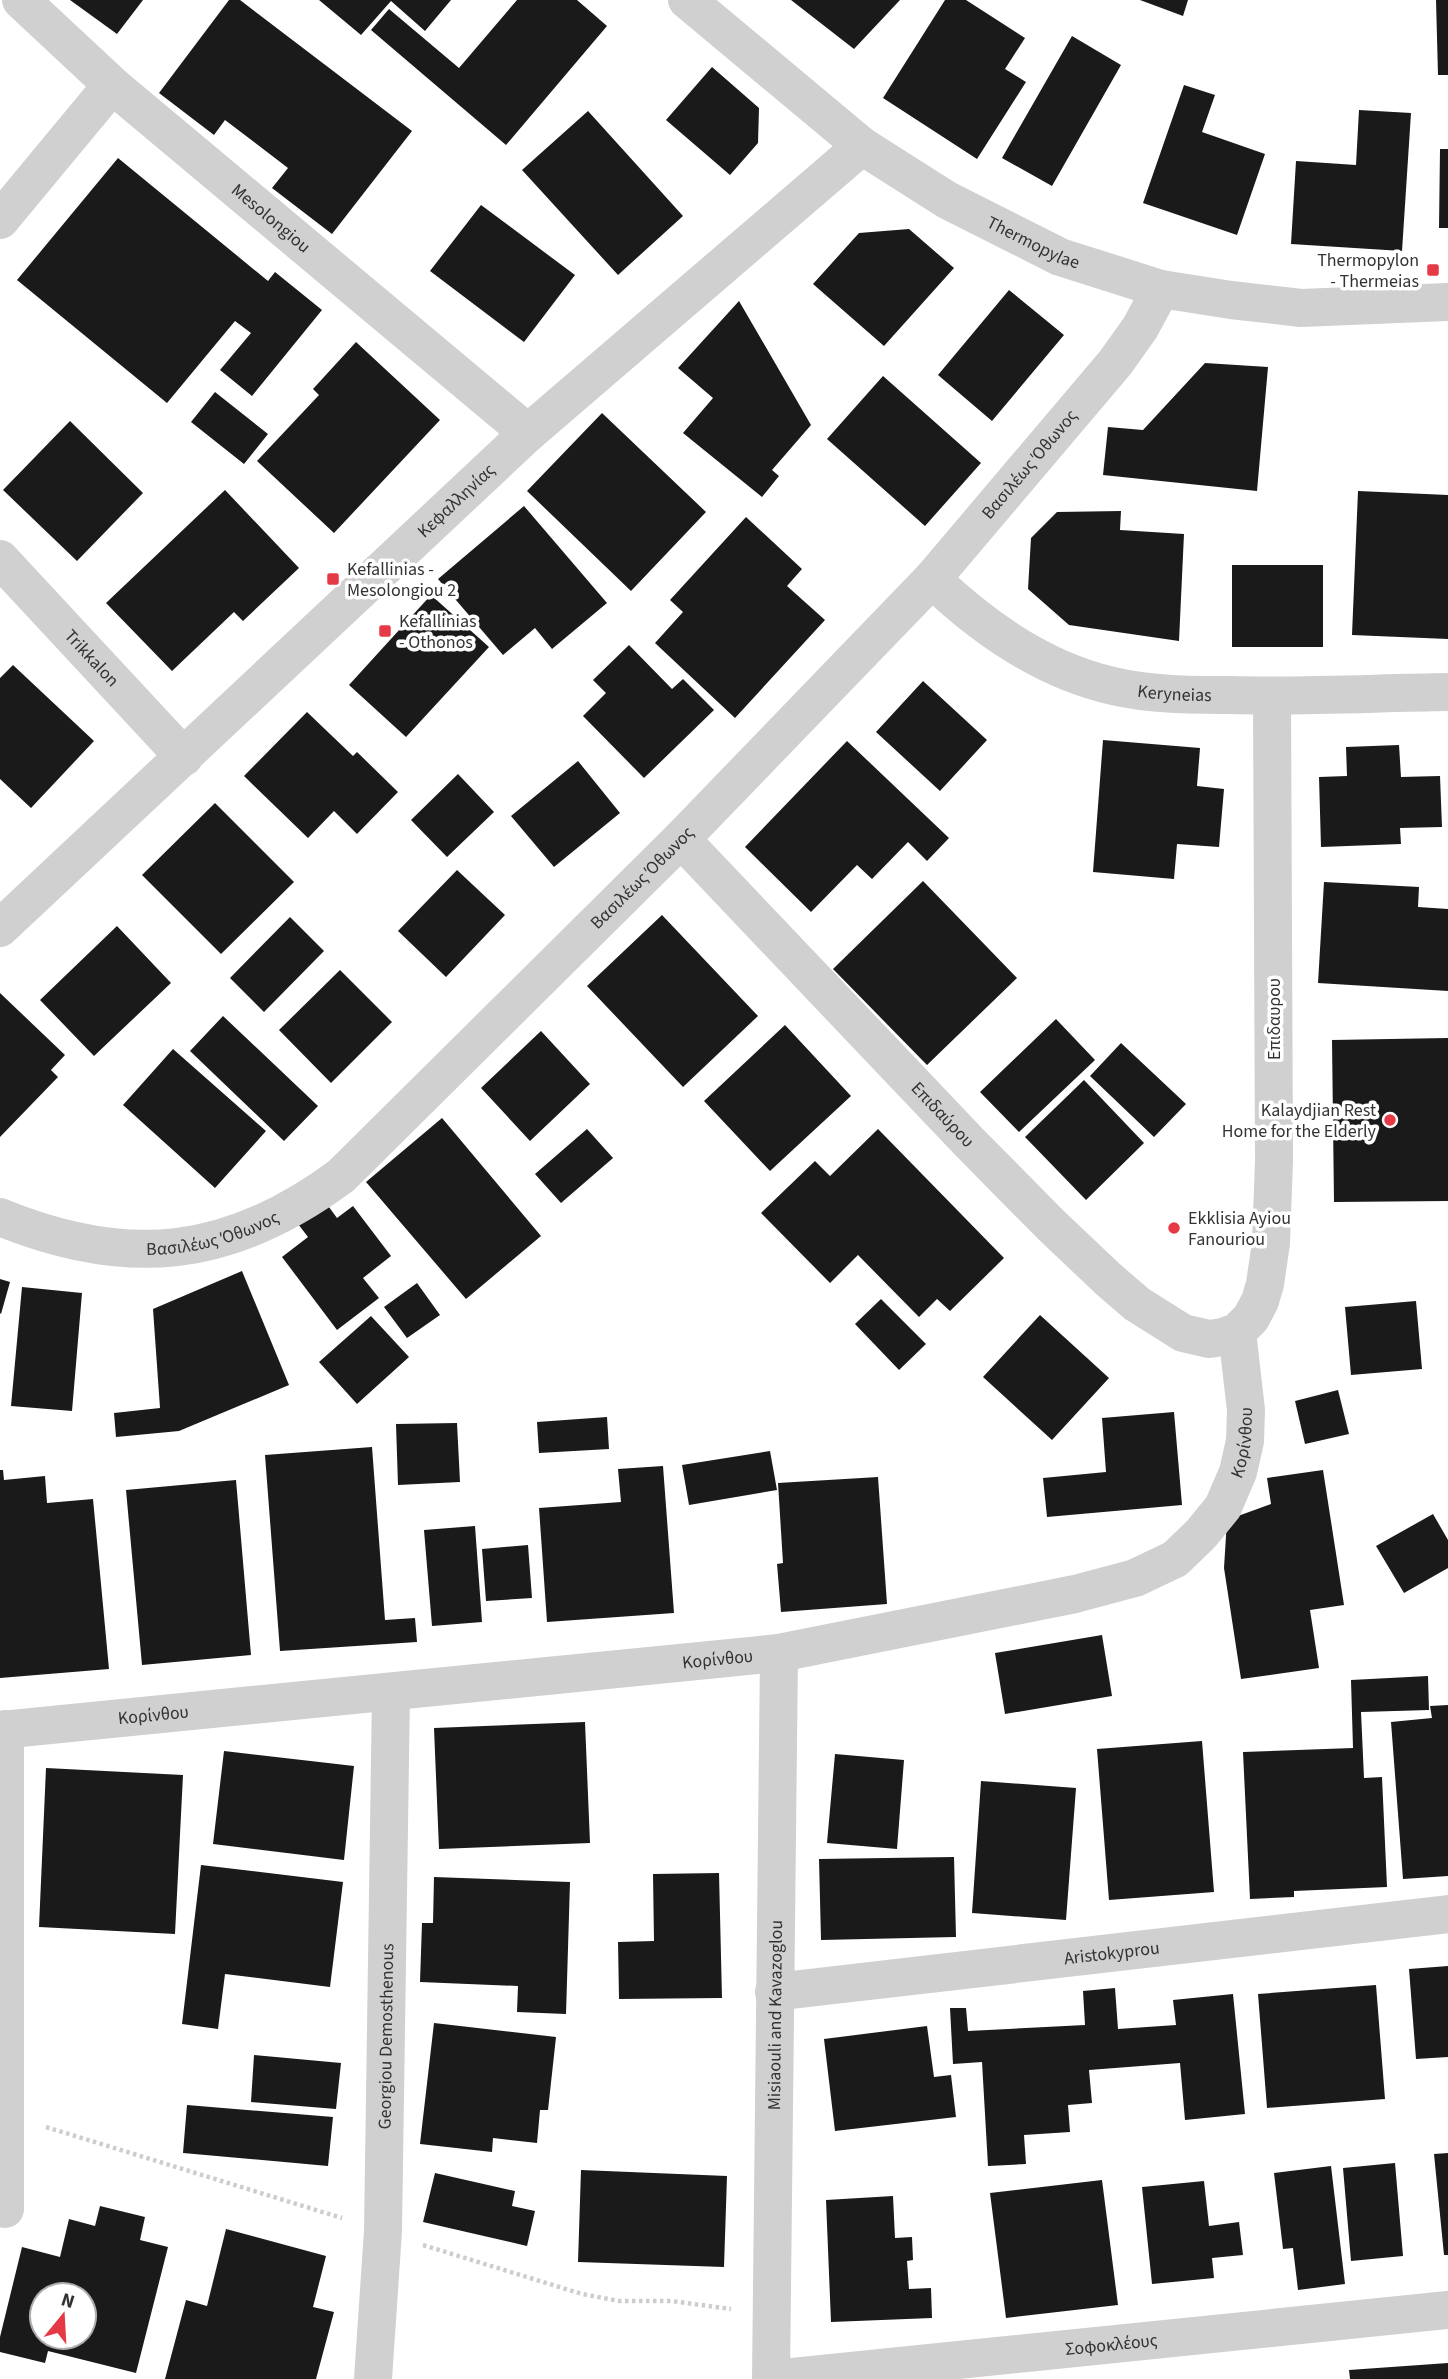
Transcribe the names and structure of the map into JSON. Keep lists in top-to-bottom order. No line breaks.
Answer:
{"streets":{"street":["Mesolongiou","Thermopylae","Βασιλέως Όθωνος","Κεφαλληνίας","Trikkalon","Keryneias","Επιδαυρου","Επιδαύρου","Κορίνθου","Aristokyprou","Misiaouli and Kavazoglou","Georgiou Demosthenous","Σοφοκλέους"]},"crossings":[["Mesolongiou","Κεφαλληνίας"],["Thermopylae","Βασιλέως Όθωνος"],["Thermopylae","Κεφαλληνίας"],["Βασιλέως Όθωνος","Keryneias"],["Βασιλέως Όθωνος","Επιδαύρου"],["Κεφαλληνίας","Trikkalon"],["Keryneias","Επιδαυρου"],["Επιδαυρου","Επιδαύρου"],["Επιδαυρου","Κορίνθου"],["Επιδαύρου","Κορίνθου"],["Κορίνθου","Misiaouli and Kavazoglou"],["Κορίνθου","Georgiou Demosthenous"],["Aristokyprou","Misiaouli and Kavazoglou"],["Misiaouli and Kavazoglou","Σοφοκλέους"]],"places":{"transit":["Thermopylon - Thermeias","Kefallinias - Mesolongiou 2","Kefallinias - Othonos"],"other":["Kalaydjian Rest Home for the Elderly","Ekklisia Ayiou Fanouriou"]},"north":"top"}
